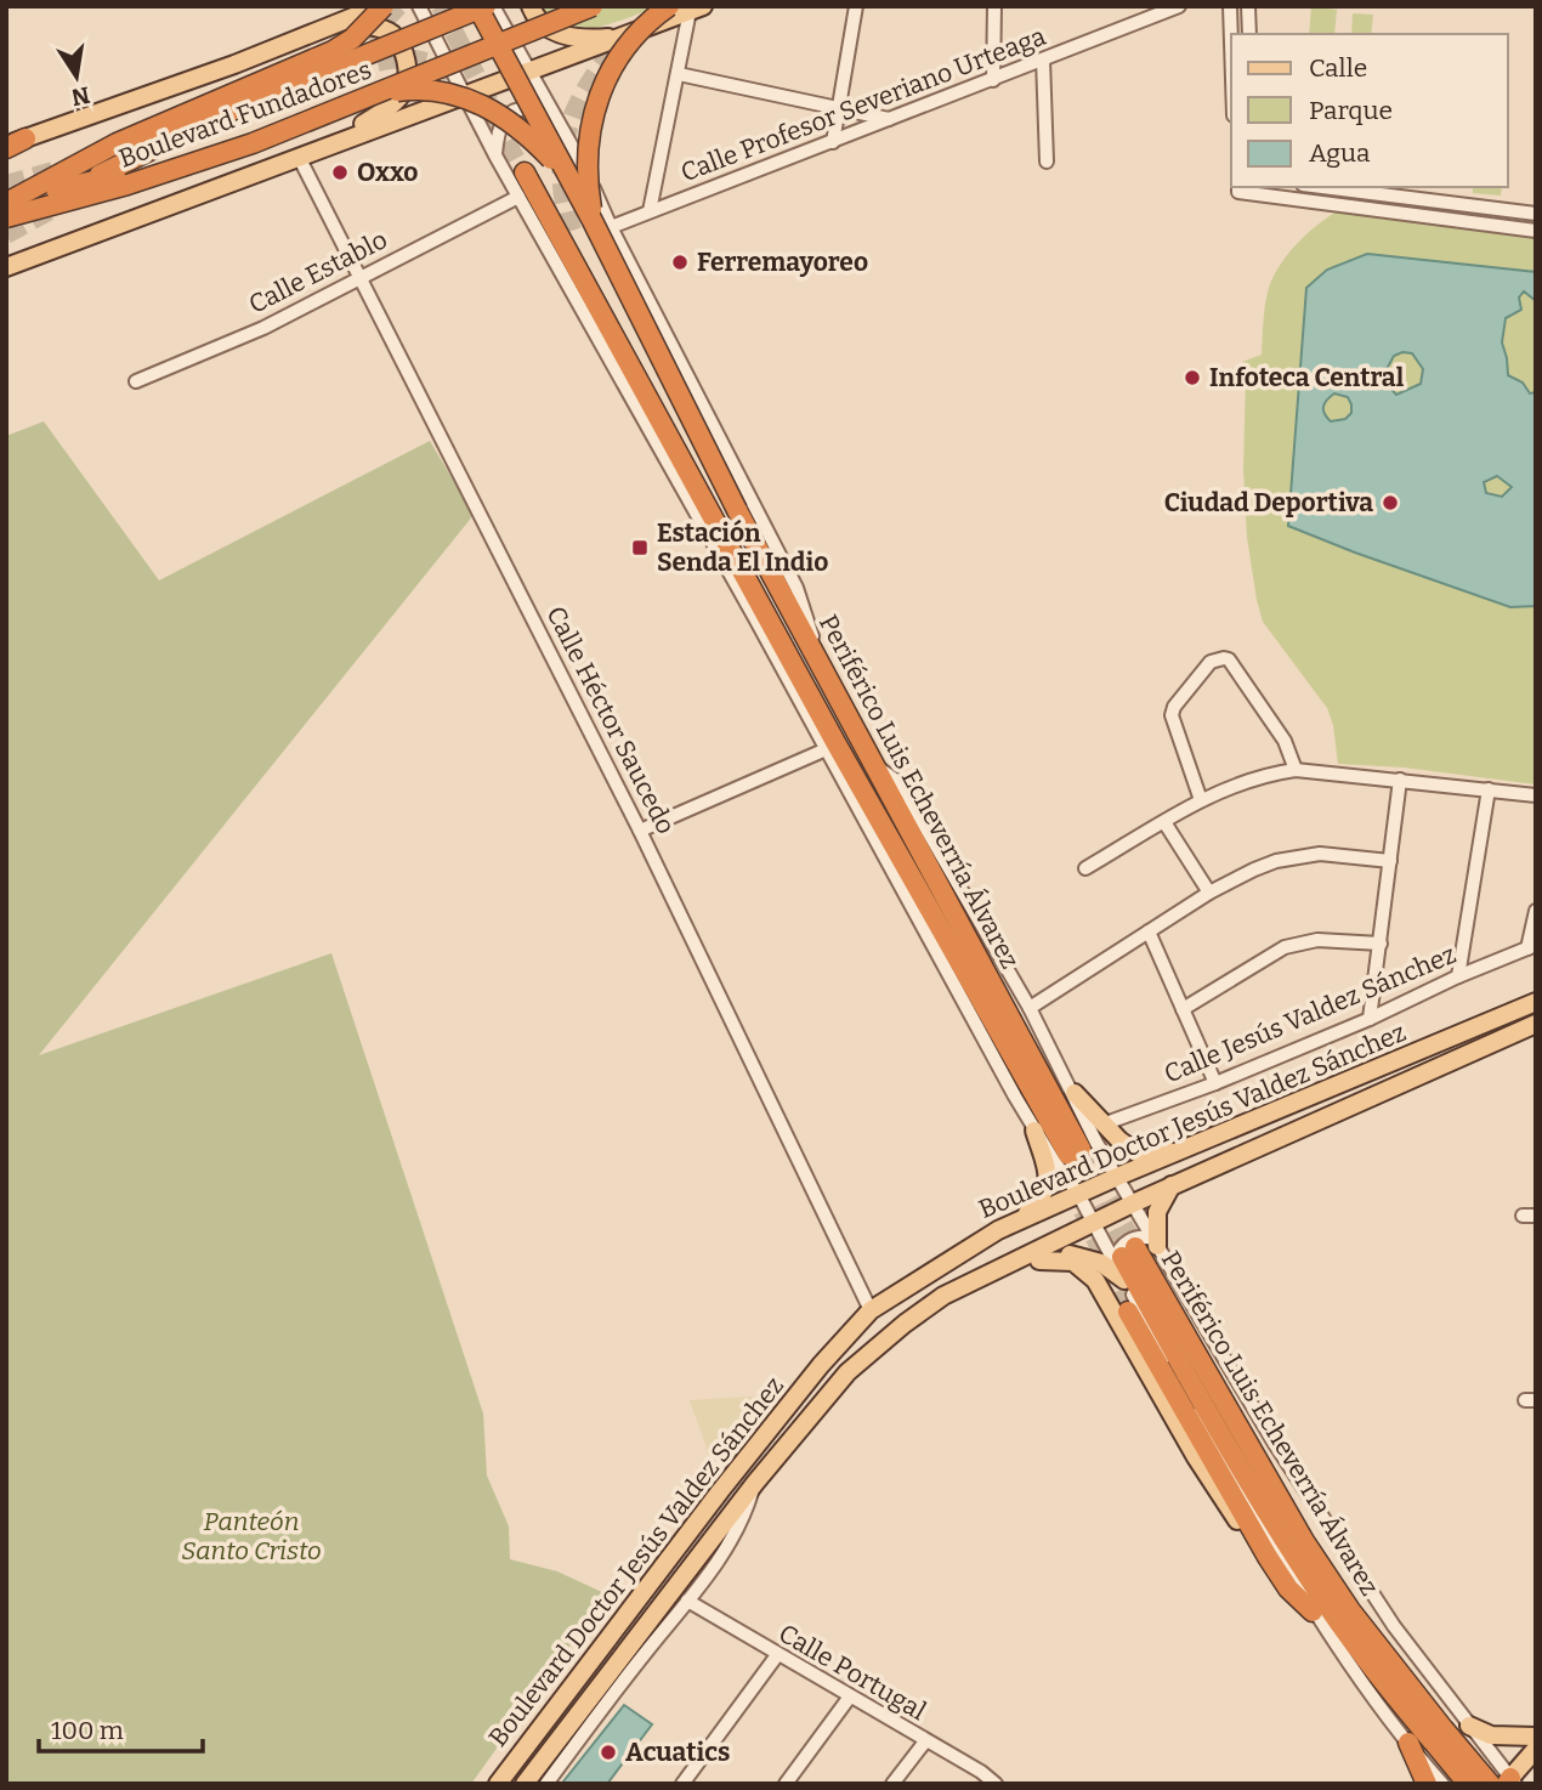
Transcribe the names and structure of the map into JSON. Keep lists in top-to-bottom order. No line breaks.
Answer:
{"streets":{"highway":["Boulevard Fundadores","Periférico Luis Echeverría Álvarez"],"main road":["Boulevard Doctor Jesús Valdez Sánchez"],"street":["Calle Profesor Severiano Urteaga","Calle Establo","Calle Héctor Saucedo","Calle Jesús Valdez Sánchez","Calle Portugal"]},"crossings":[["Calle Profesor Severiano Urteaga","Periférico Luis Echeverría Álvarez"],["Boulevard Fundadores","Periférico Luis Echeverría Álvarez"],["Calle Establo","Calle Héctor Saucedo"],["Calle Héctor Saucedo","Boulevard Doctor Jesús Valdez Sánchez"]],"parks":["Panteón Santo Cristo"],"places":{"other":["Oxxo","Ferremayoreo","Infoteca Central","Ciudad Deportiva","Acuatics"],"transit":["Estación Senda El Indio"]},"legend":["Calle","Parque","Agua"],"scale_bar":"100 m","north":"bottom"}
